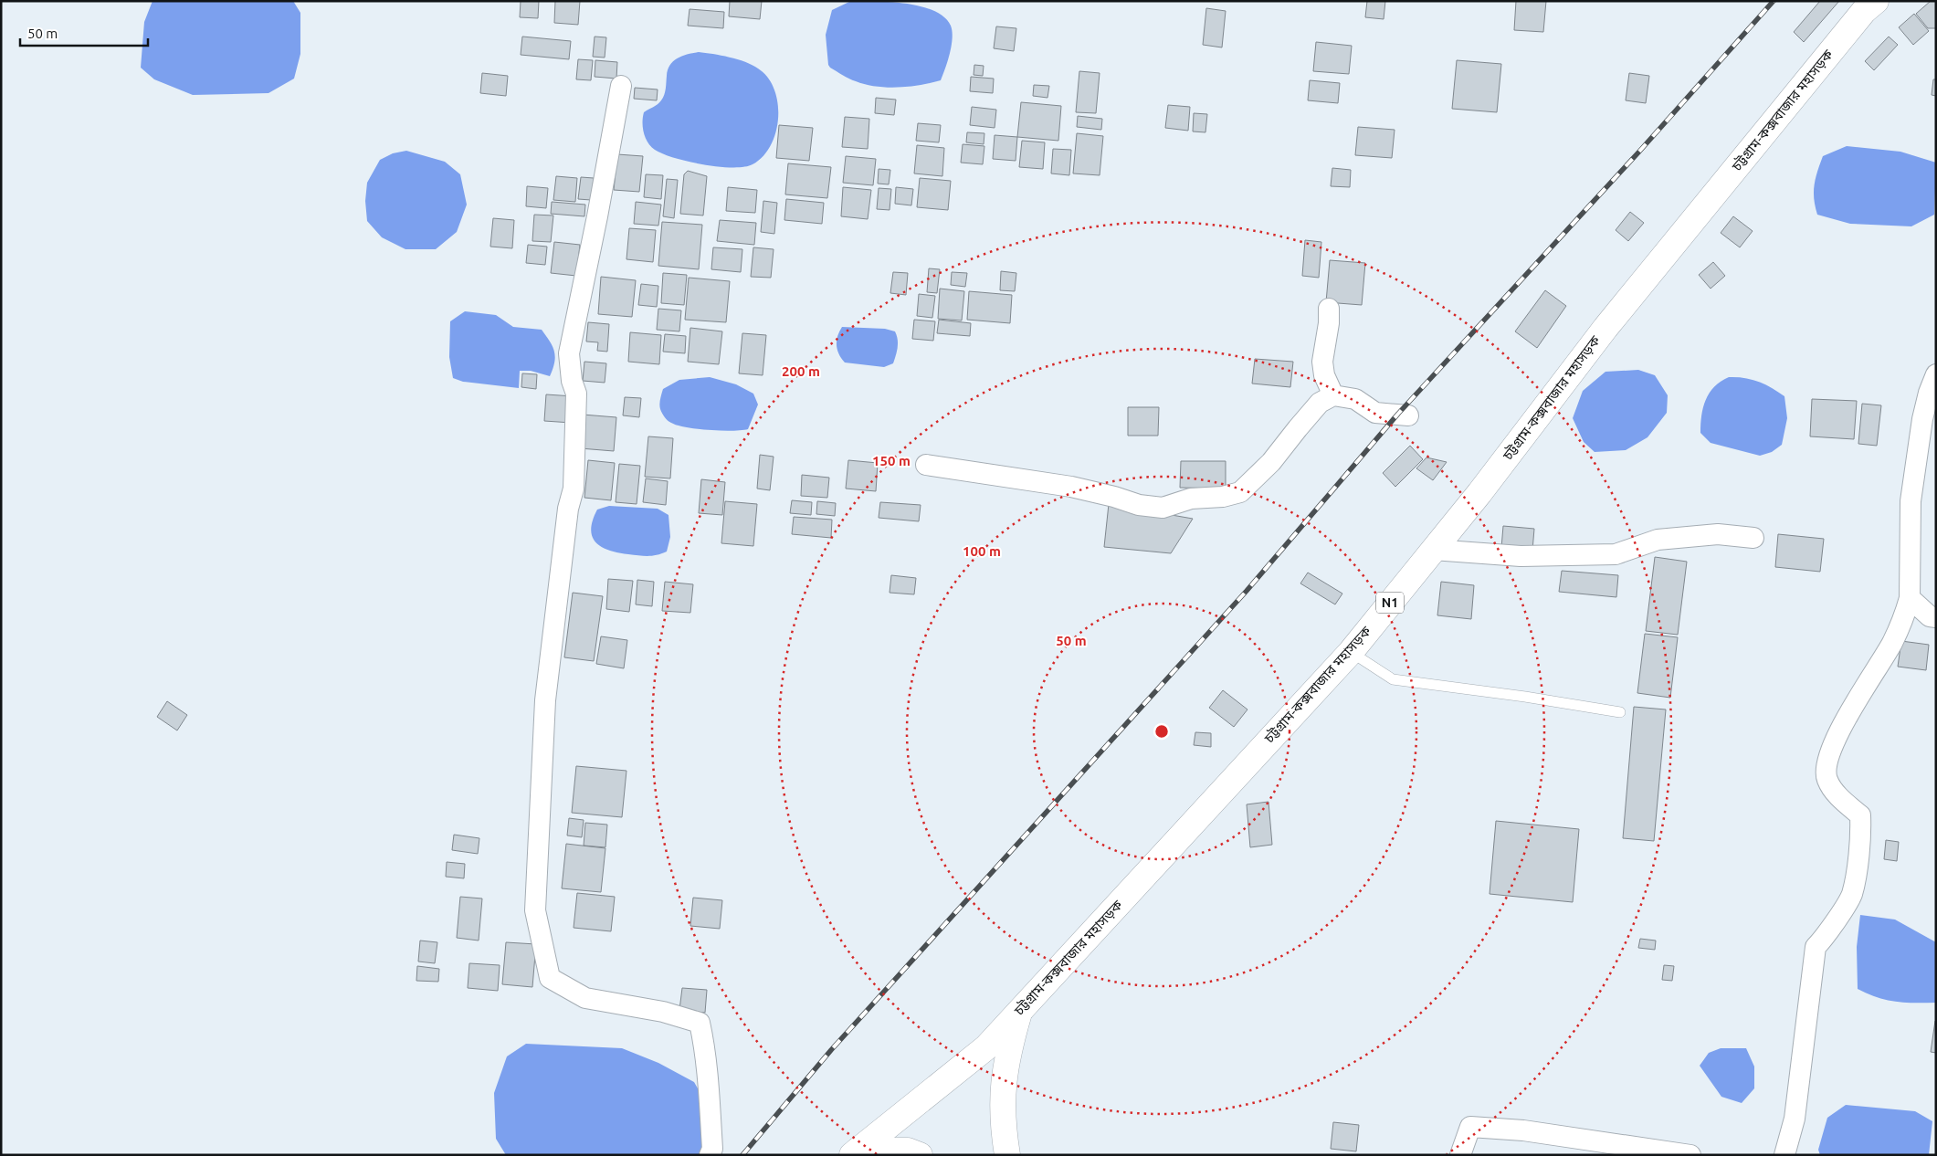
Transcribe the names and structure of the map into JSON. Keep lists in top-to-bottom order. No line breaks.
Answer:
{"streets":{"main road":["চট্টগ্রাম-কক্সবাজার মহাসড়ক","N1"]},"scale_bar":"50 m","rings":["200 m","150 m","100 m","50 m"]}
